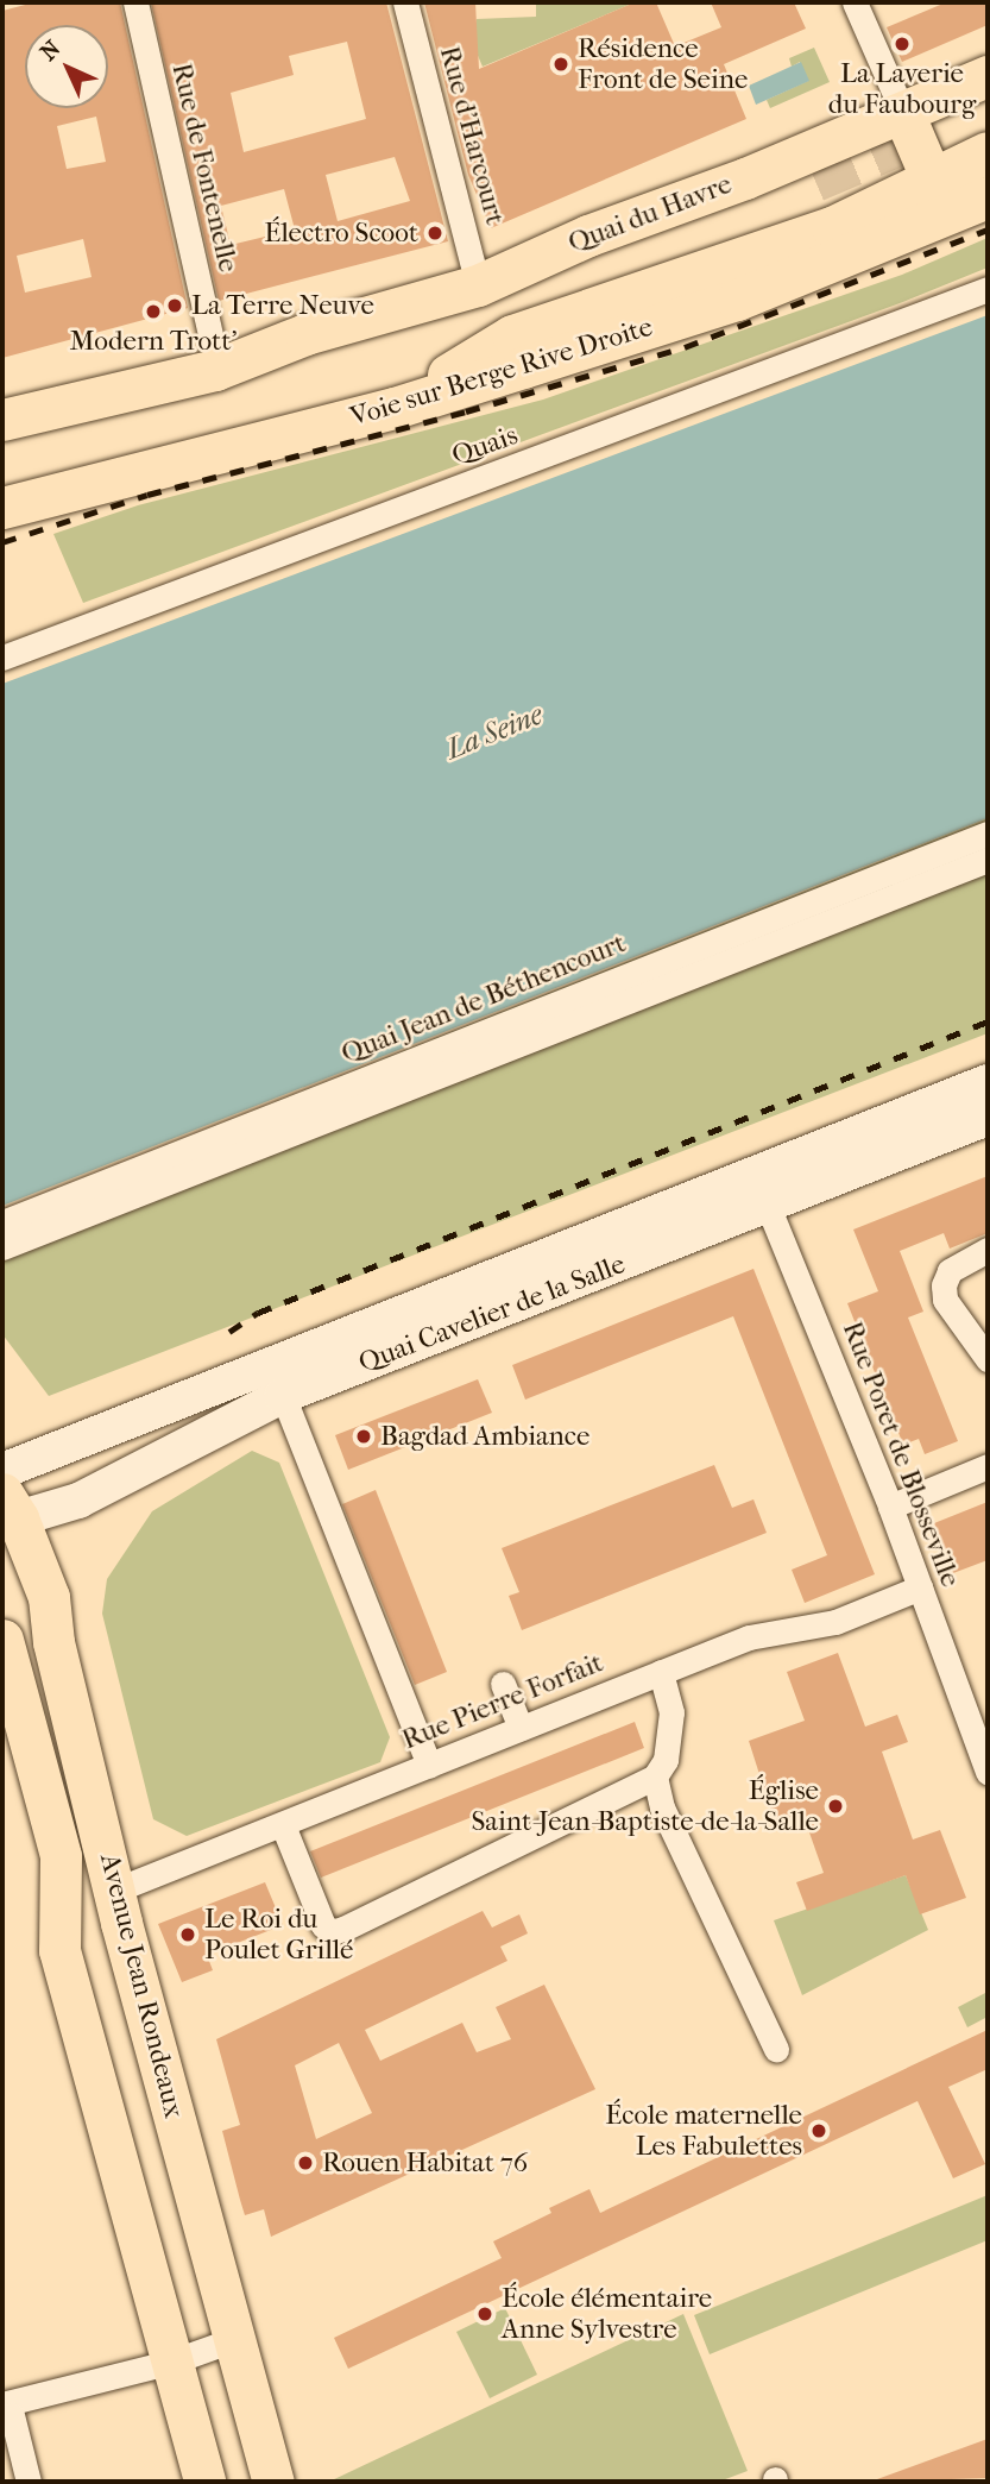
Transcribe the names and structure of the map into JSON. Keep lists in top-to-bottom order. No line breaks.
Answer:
{"streets":{"main road":["Quai du Havre","Voie sur Berge Rive Droite","Quai Cavelier de la Salle","Avenue Jean Rondeaux"],"street":["Rue d'Harcourt","Rue de Fontenelle","Quais","Quai Jean de Béthencourt","Rue Poret de Blosseville","Rue Pierre Forfait"]},"crossings":[["Rue d'Harcourt","Quai du Havre"],["Rue de Fontenelle","Quai du Havre"],["Quai Cavelier de la Salle","Rue Poret de Blosseville"],["Quai Cavelier de la Salle","Avenue Jean Rondeaux"],["Rue Poret de Blosseville","Rue Pierre Forfait"],["Rue Pierre Forfait","Avenue Jean Rondeaux"]],"water":["La Seine"],"places":["La Laverie du Faubourg","Résidence Front de Seine","Électro Scoot","La Terre Neuve","Modern Trott'","Bagdad Ambiance","Église Saint-Jean-Baptiste-de-la-Salle","Le Roi du Poulet Grillé","École maternelle Les Fabulettes","Rouen Habitat 76","École élémentaire Anne Sylvestre"],"north":"top left"}
